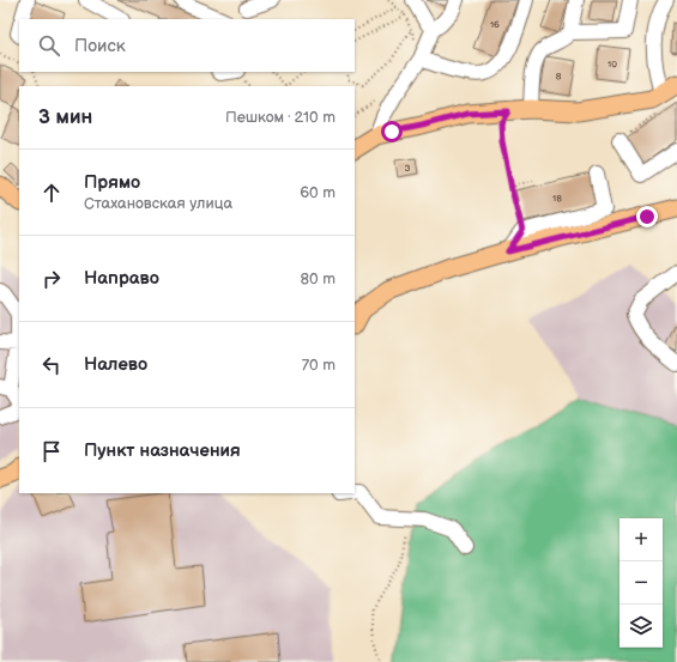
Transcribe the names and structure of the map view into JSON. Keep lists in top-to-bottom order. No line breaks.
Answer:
{"house_numbers":["16","10","8","3","18"],"page":{"search":"Поиск","heading":["3 мин","Пешком · 210 m"],"list":[["Прямо","Стахановская улица","60 m"],["Направо","80 m"],["Налево","70 m"],"Пункт назначения"],"map_buttons":["+","−"]}}
